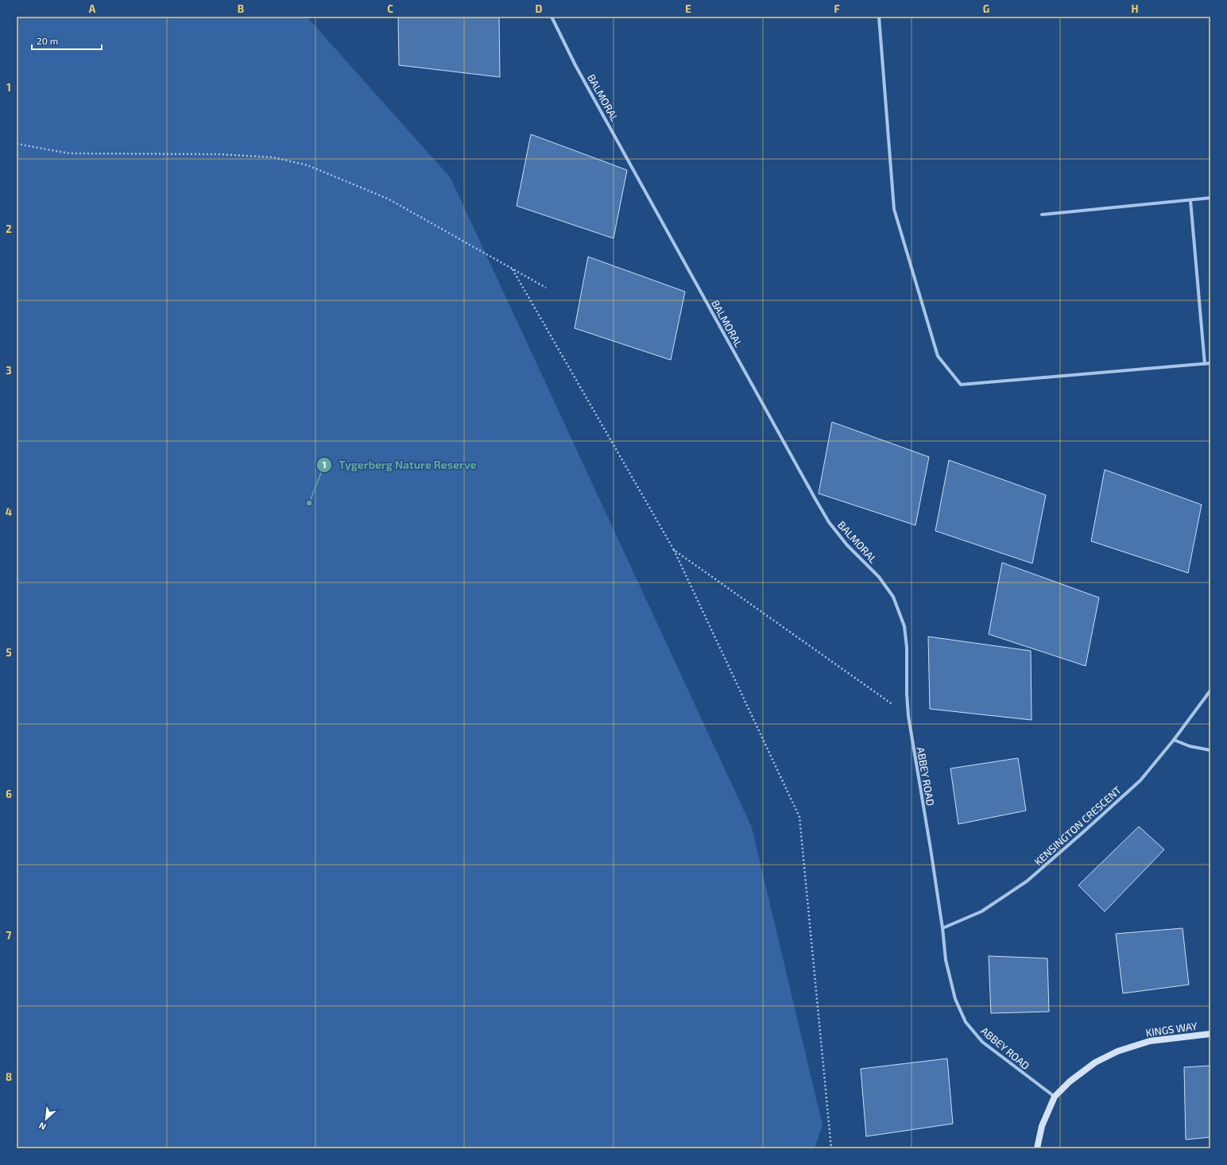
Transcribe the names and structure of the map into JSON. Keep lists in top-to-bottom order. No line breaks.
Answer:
{"streets":{"street":["BALMORAL","ABBEY ROAD","KENSINGTON CRESCENT","KINGS WAY"]},"crossings":[["BALMORAL","ABBEY ROAD"],["ABBEY ROAD","KENSINGTON CRESCENT"],["ABBEY ROAD","KINGS WAY"]],"places":["Tygerberg Nature Reserve"],"scale_bar":"20 m","north":"bottom left","grid":{"columns":["A","B","C","D","E","F","G","H"],"rows":["1","2","3","4","5","6","7","8"]}}
